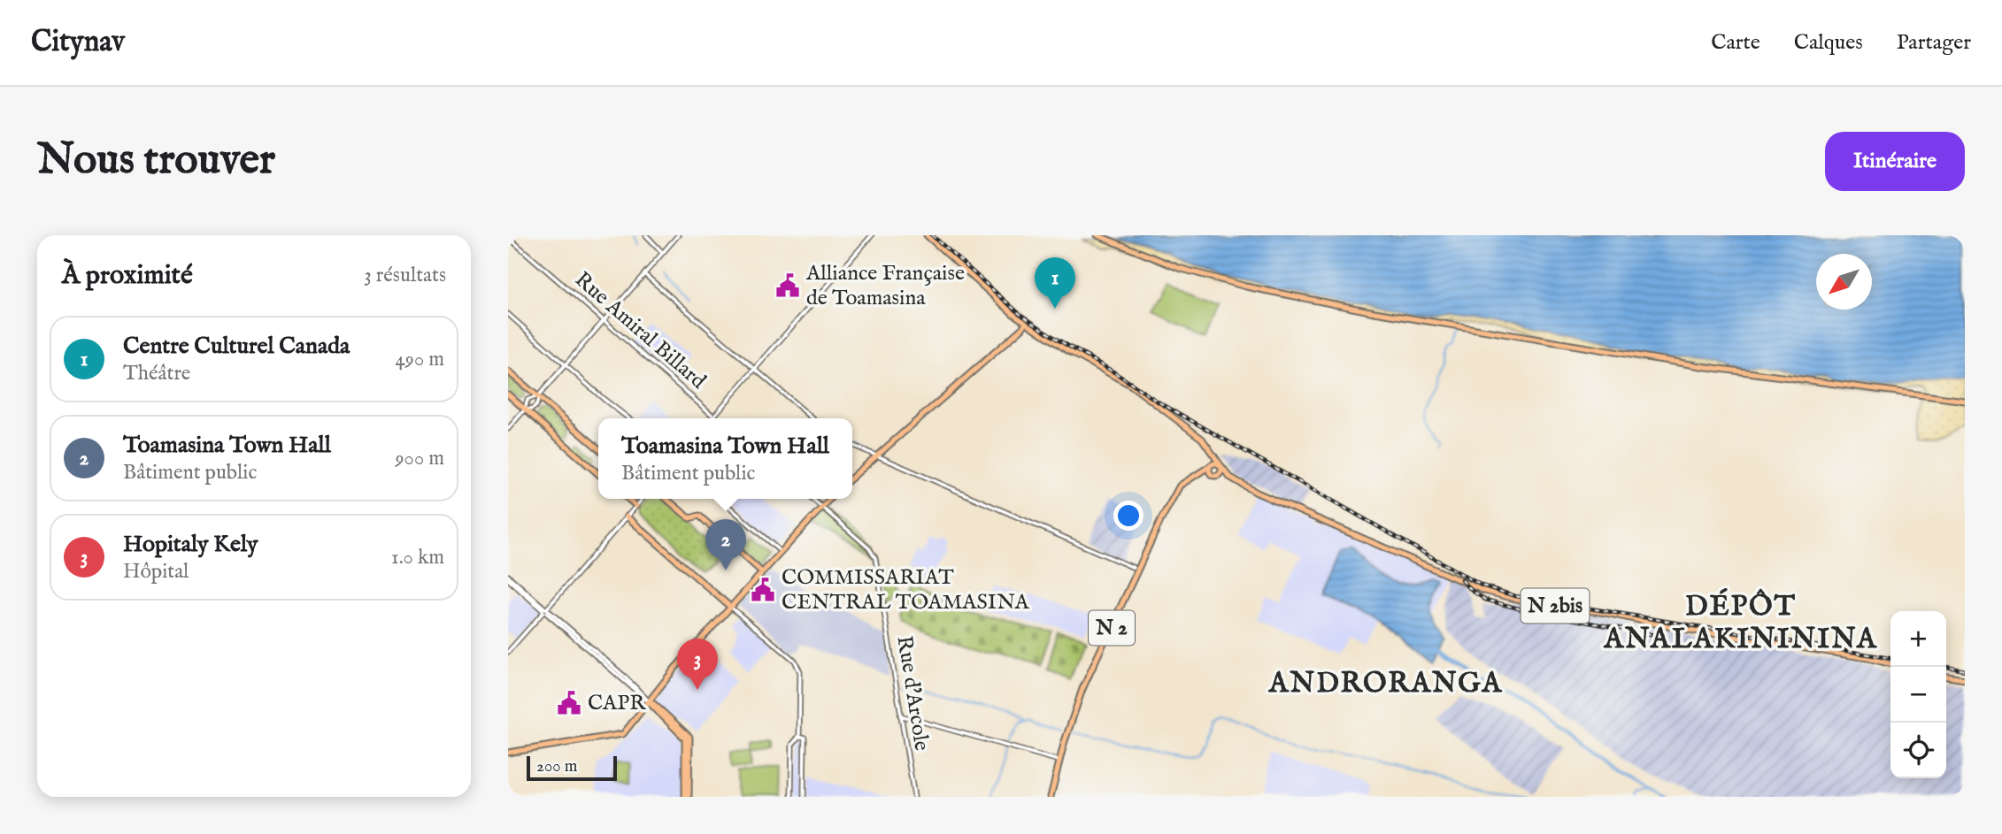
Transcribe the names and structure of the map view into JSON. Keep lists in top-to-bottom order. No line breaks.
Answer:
{"streets":{"main road":["N 2bis","N 2"],"street":["Rue Amiral Billard","Rue d'Arcole"]},"districts":["DÉPÔT ANALAKINININA","ANDRORANGA"],"places":{"public building":["Alliance Française de Toamasina","COMMISSARIAT CENTRAL TOAMASINA","CAPR"]},"scale_bar":"200 m","north":"bottom left","page":{"header":"Citynav","nav":["Carte","Calques","Partager"],"buttons":"Itinéraire","title":"Nous trouver","heading":["À proximité","3 résultats"],"pins":["1","2","3"],"list":[{"mark":"1","name":"Centre Culturel Canada","note":"Théâtre","value":"490 m"},{"mark":"2","name":"Toamasina Town Hall","note":"Bâtiment public","value":"900 m"},{"mark":"3","name":"Hopitaly Kely","note":"Hôpital","value":"1.0 km"}],"popup":["Toamasina Town Hall","Bâtiment public"],"map_buttons":["+","−"],"scale":"200 m"}}
